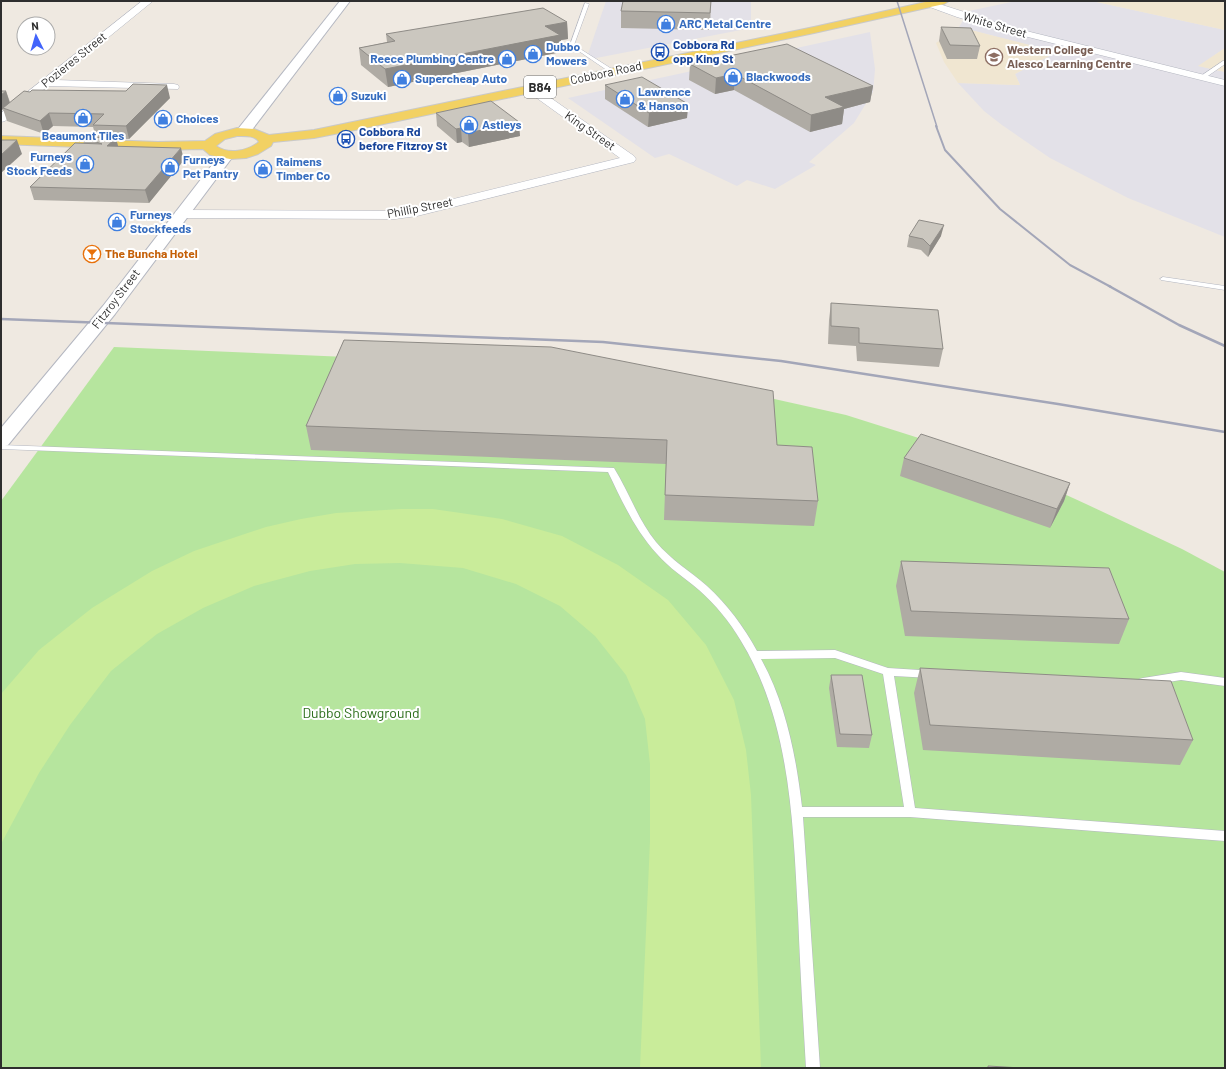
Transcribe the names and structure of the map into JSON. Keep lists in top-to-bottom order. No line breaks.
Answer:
{"streets":{"main road":["Cobbora Road","B84"],"street":["White Street","Pozieres Street","King Street","Phillip Street","Fitzroy Street"]},"crossings":[["White Street","Cobbora Road"],["Cobbora Road","B84"],["Cobbora Road","King Street"],["King Street","Phillip Street"],["Phillip Street","Fitzroy Street"]],"parks":["Dubbo Showground"],"places":{"shop":["ARC Metal Centre","Dubbo Mowers","Reece Plumbing Centre","Blackwoods","Supercheap Auto","Suzuki","Lawrence & Hanson","Beaumont Tiles","Choices","Astleys","Furneys Stock Feeds","Furneys Pet Pantry","Raimens Timber Co","Furneys Stockfeeds"],"bus stop":["Cobbora Rd opp King St","Cobbora Rd before Fitzroy St"],"school or university":["Western College Alesco Learning Centre"],"bar":["The Buncha Hotel"]},"north":"top"}
